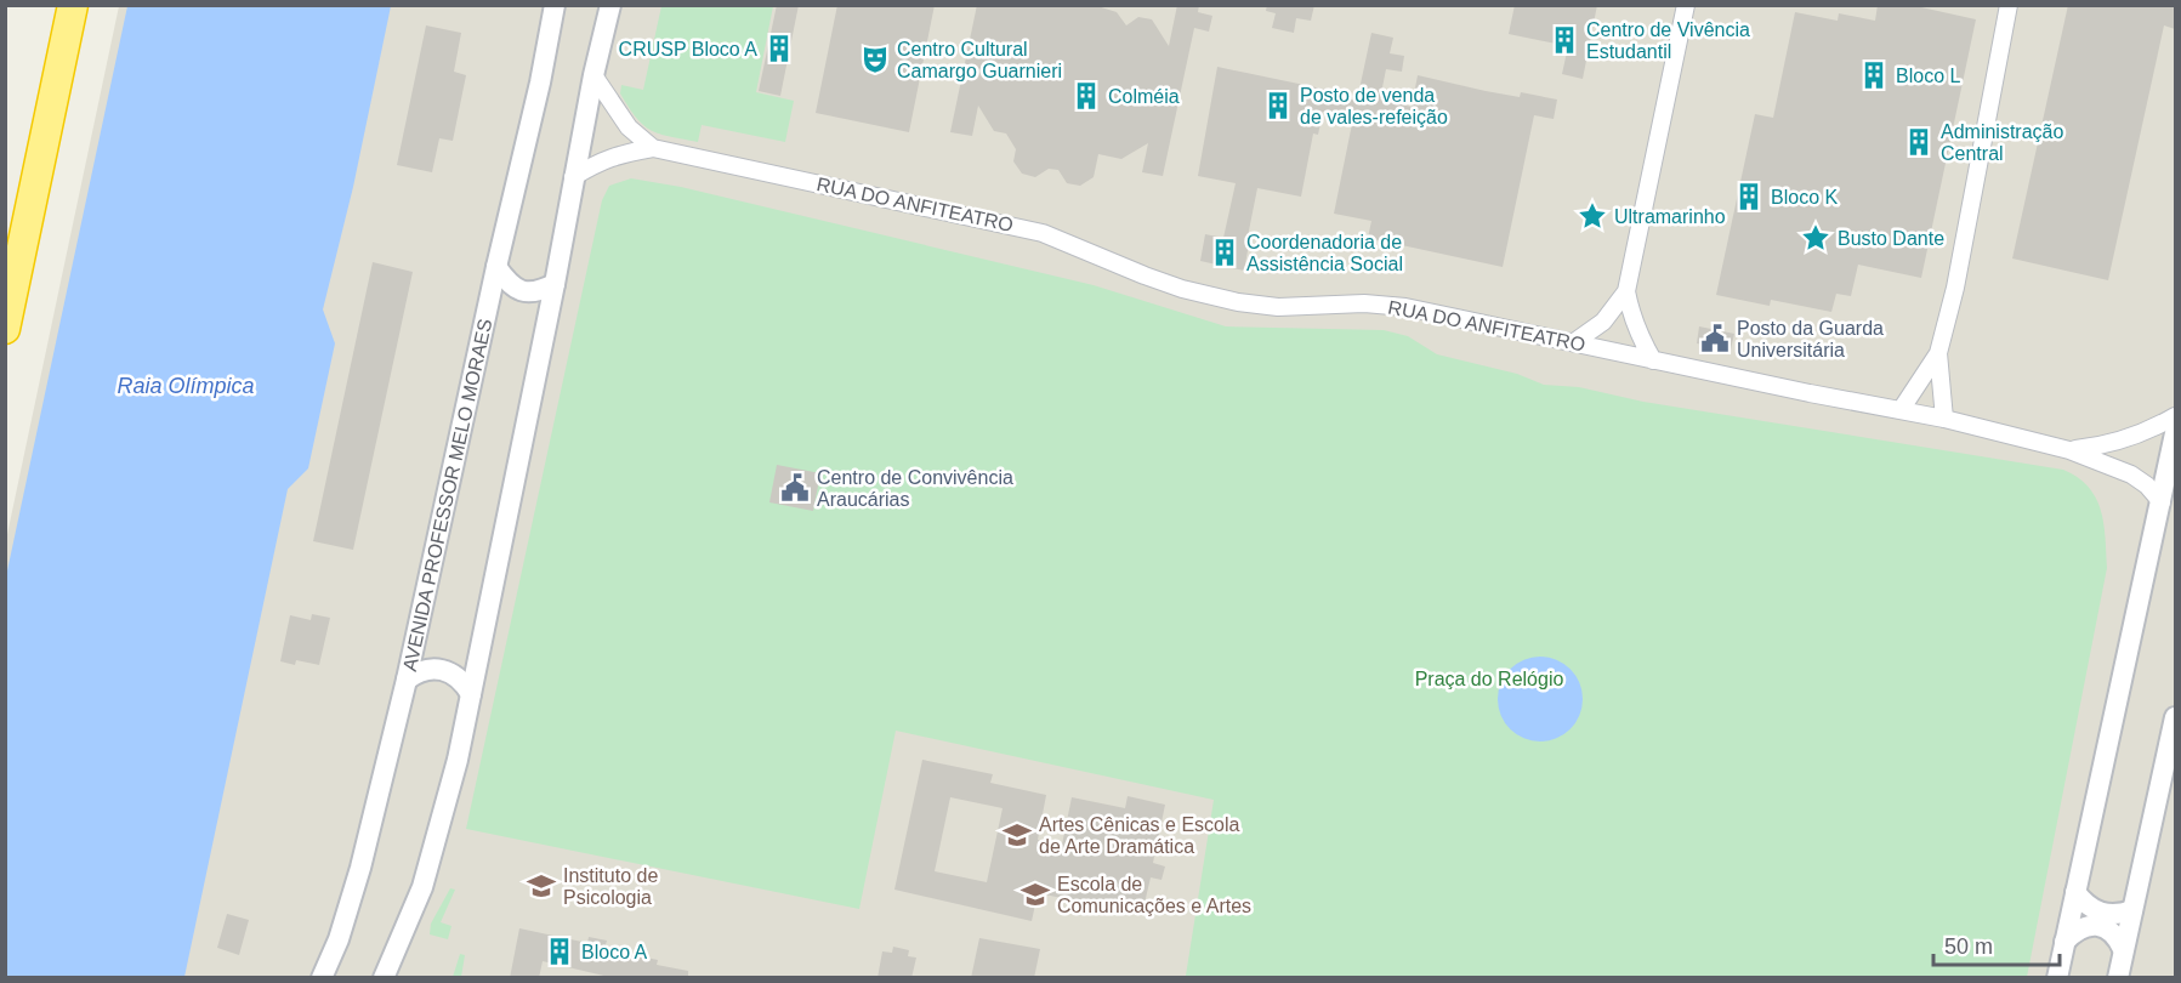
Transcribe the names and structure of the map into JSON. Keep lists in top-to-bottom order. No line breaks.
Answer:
{"streets":{"street":["RUA DO ANFITEATRO","AVENIDA PROFESSOR MELO MORAES"]},"water":["Raia Olímpica"],"parks":["Praça do Relógio"],"places":{"building":["Centro de Vivência Estudantil","CRUSP Bloco A","Bloco L","Colméia","Posto de venda de vales-refeição","Administração Central","Bloco K","Coordenadoria de Assistência Social","Bloco A"],"theatre":["Centro Cultural Camargo Guarnieri"],"place":["Ultramarinho","Busto Dante"],"public building":["Posto da Guarda Universitária","Centro de Convivência Araucárias"],"school or university":["Artes Cênicas e Escola de Arte Dramática","Instituto de Psicologia","Escola de Comunicações e Artes"]},"scale_bar":"50 m"}
